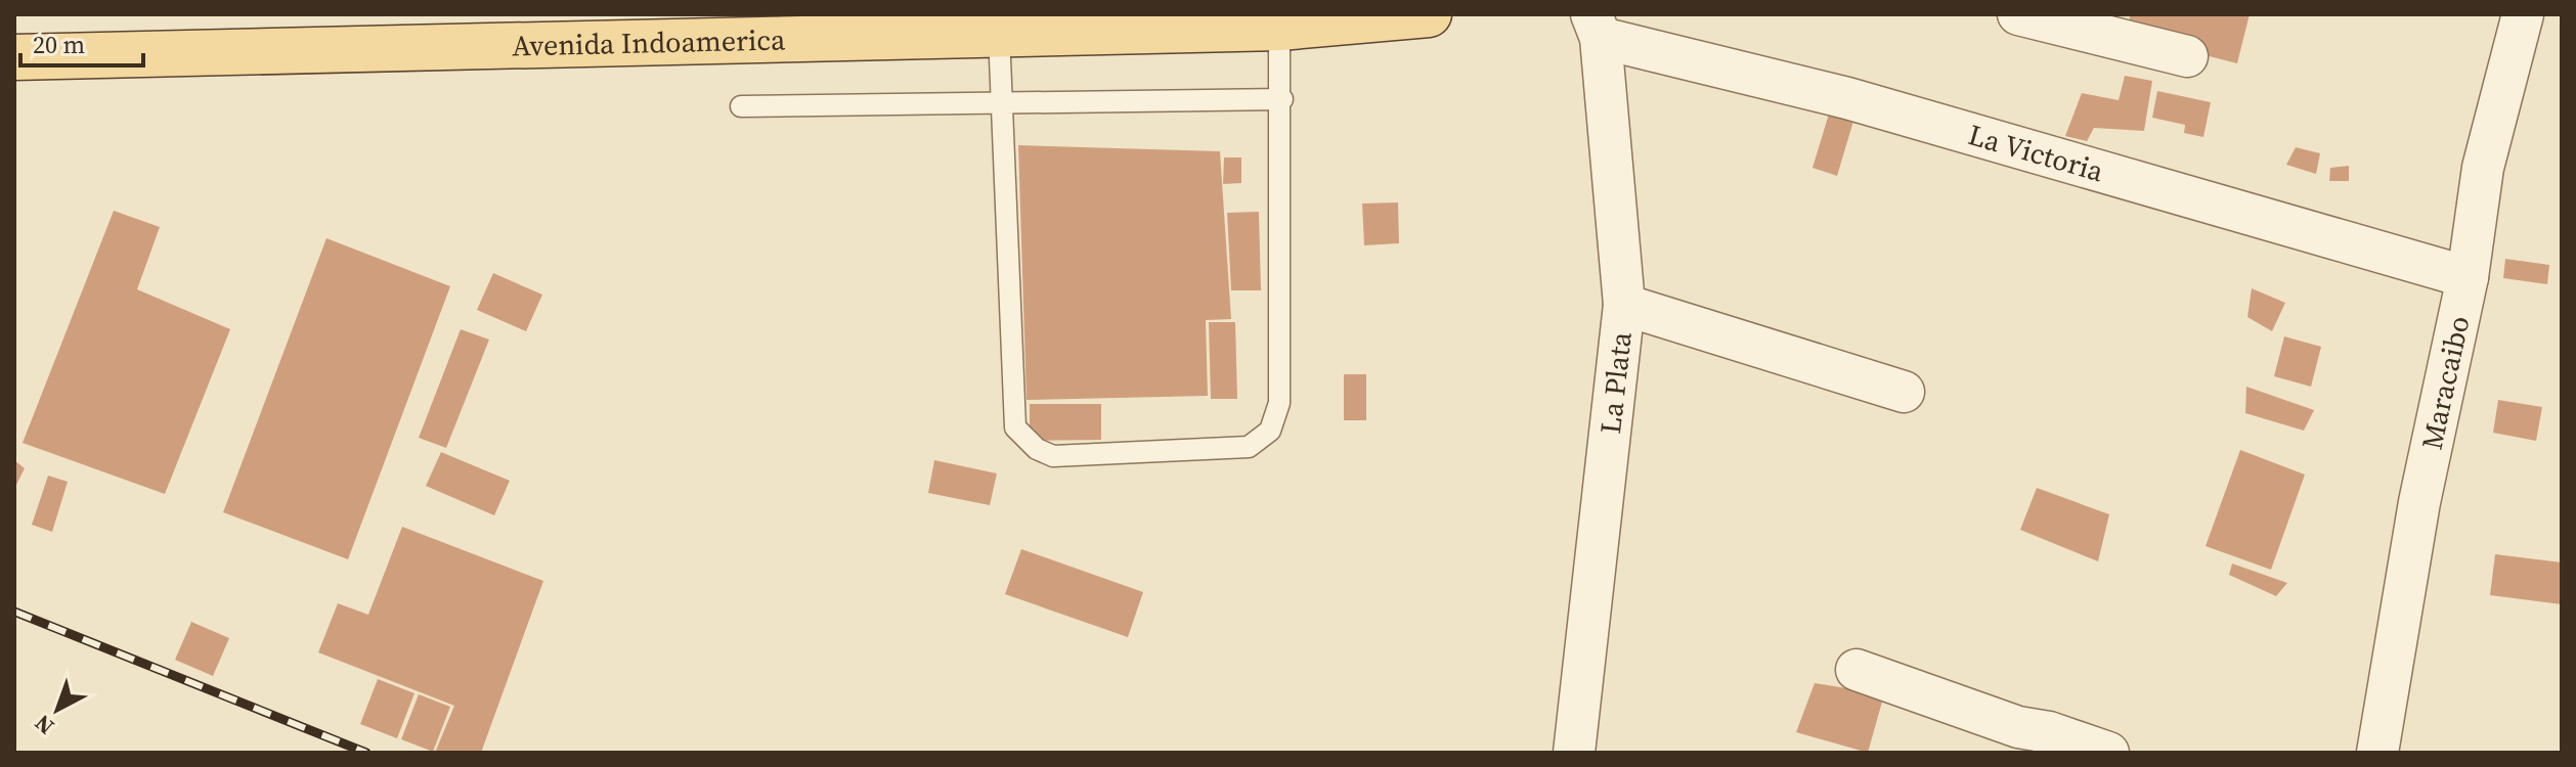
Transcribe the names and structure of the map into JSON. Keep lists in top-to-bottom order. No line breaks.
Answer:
{"streets":{"main road":["Avenida Indoamerica"],"street":["La Victoria","Maracaibo","La Plata"]},"crossings":[["La Victoria","Maracaibo"],["La Victoria","La Plata"]],"scale_bar":"20 m","north":"bottom left"}
